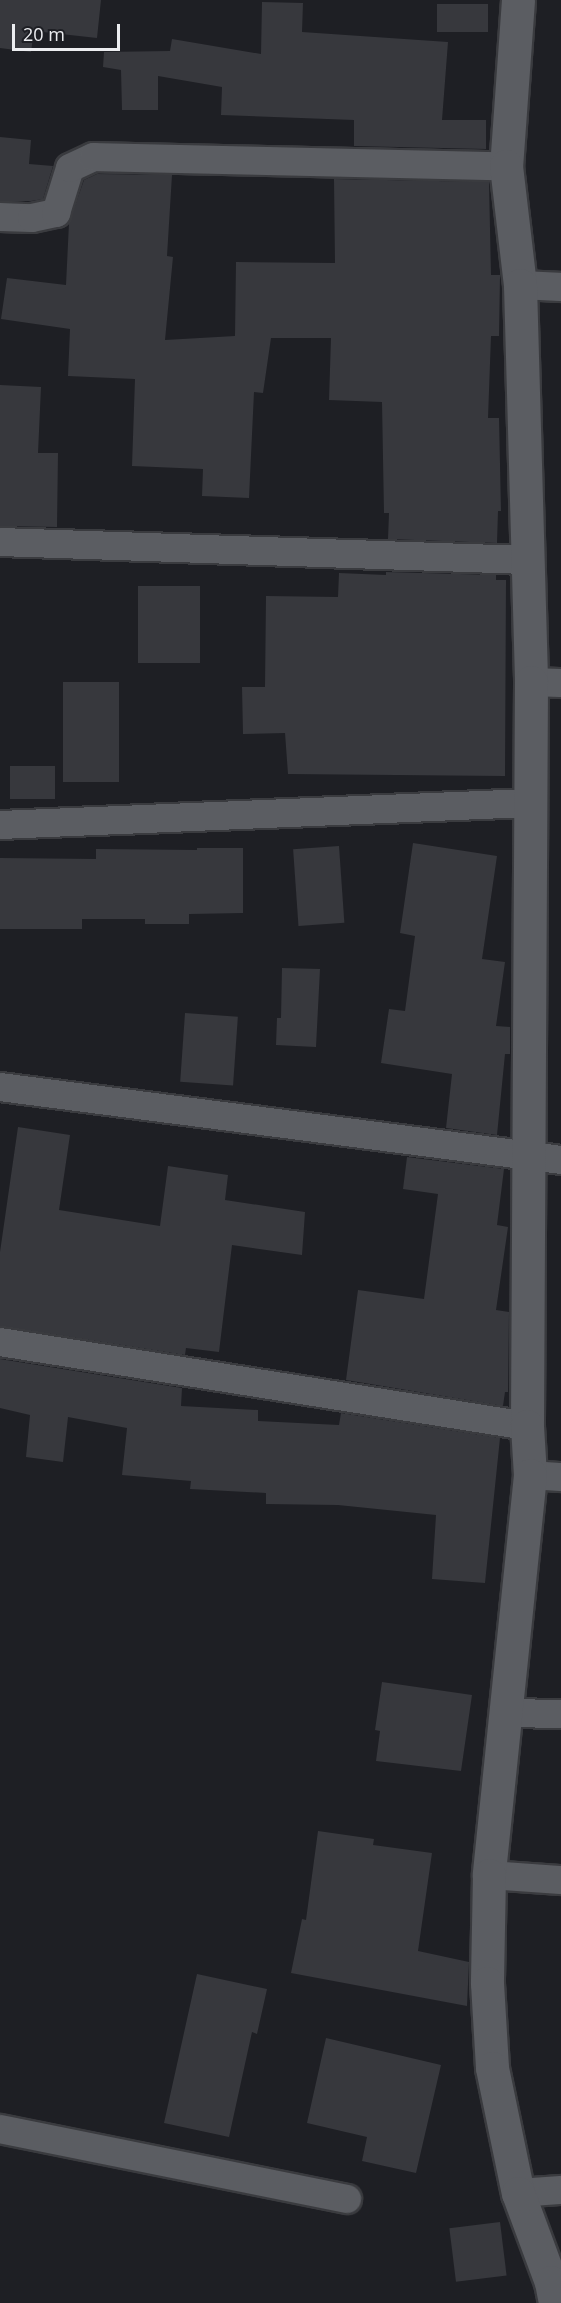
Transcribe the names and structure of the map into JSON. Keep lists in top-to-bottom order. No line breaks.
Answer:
{"scale_bar":"20 m"}
